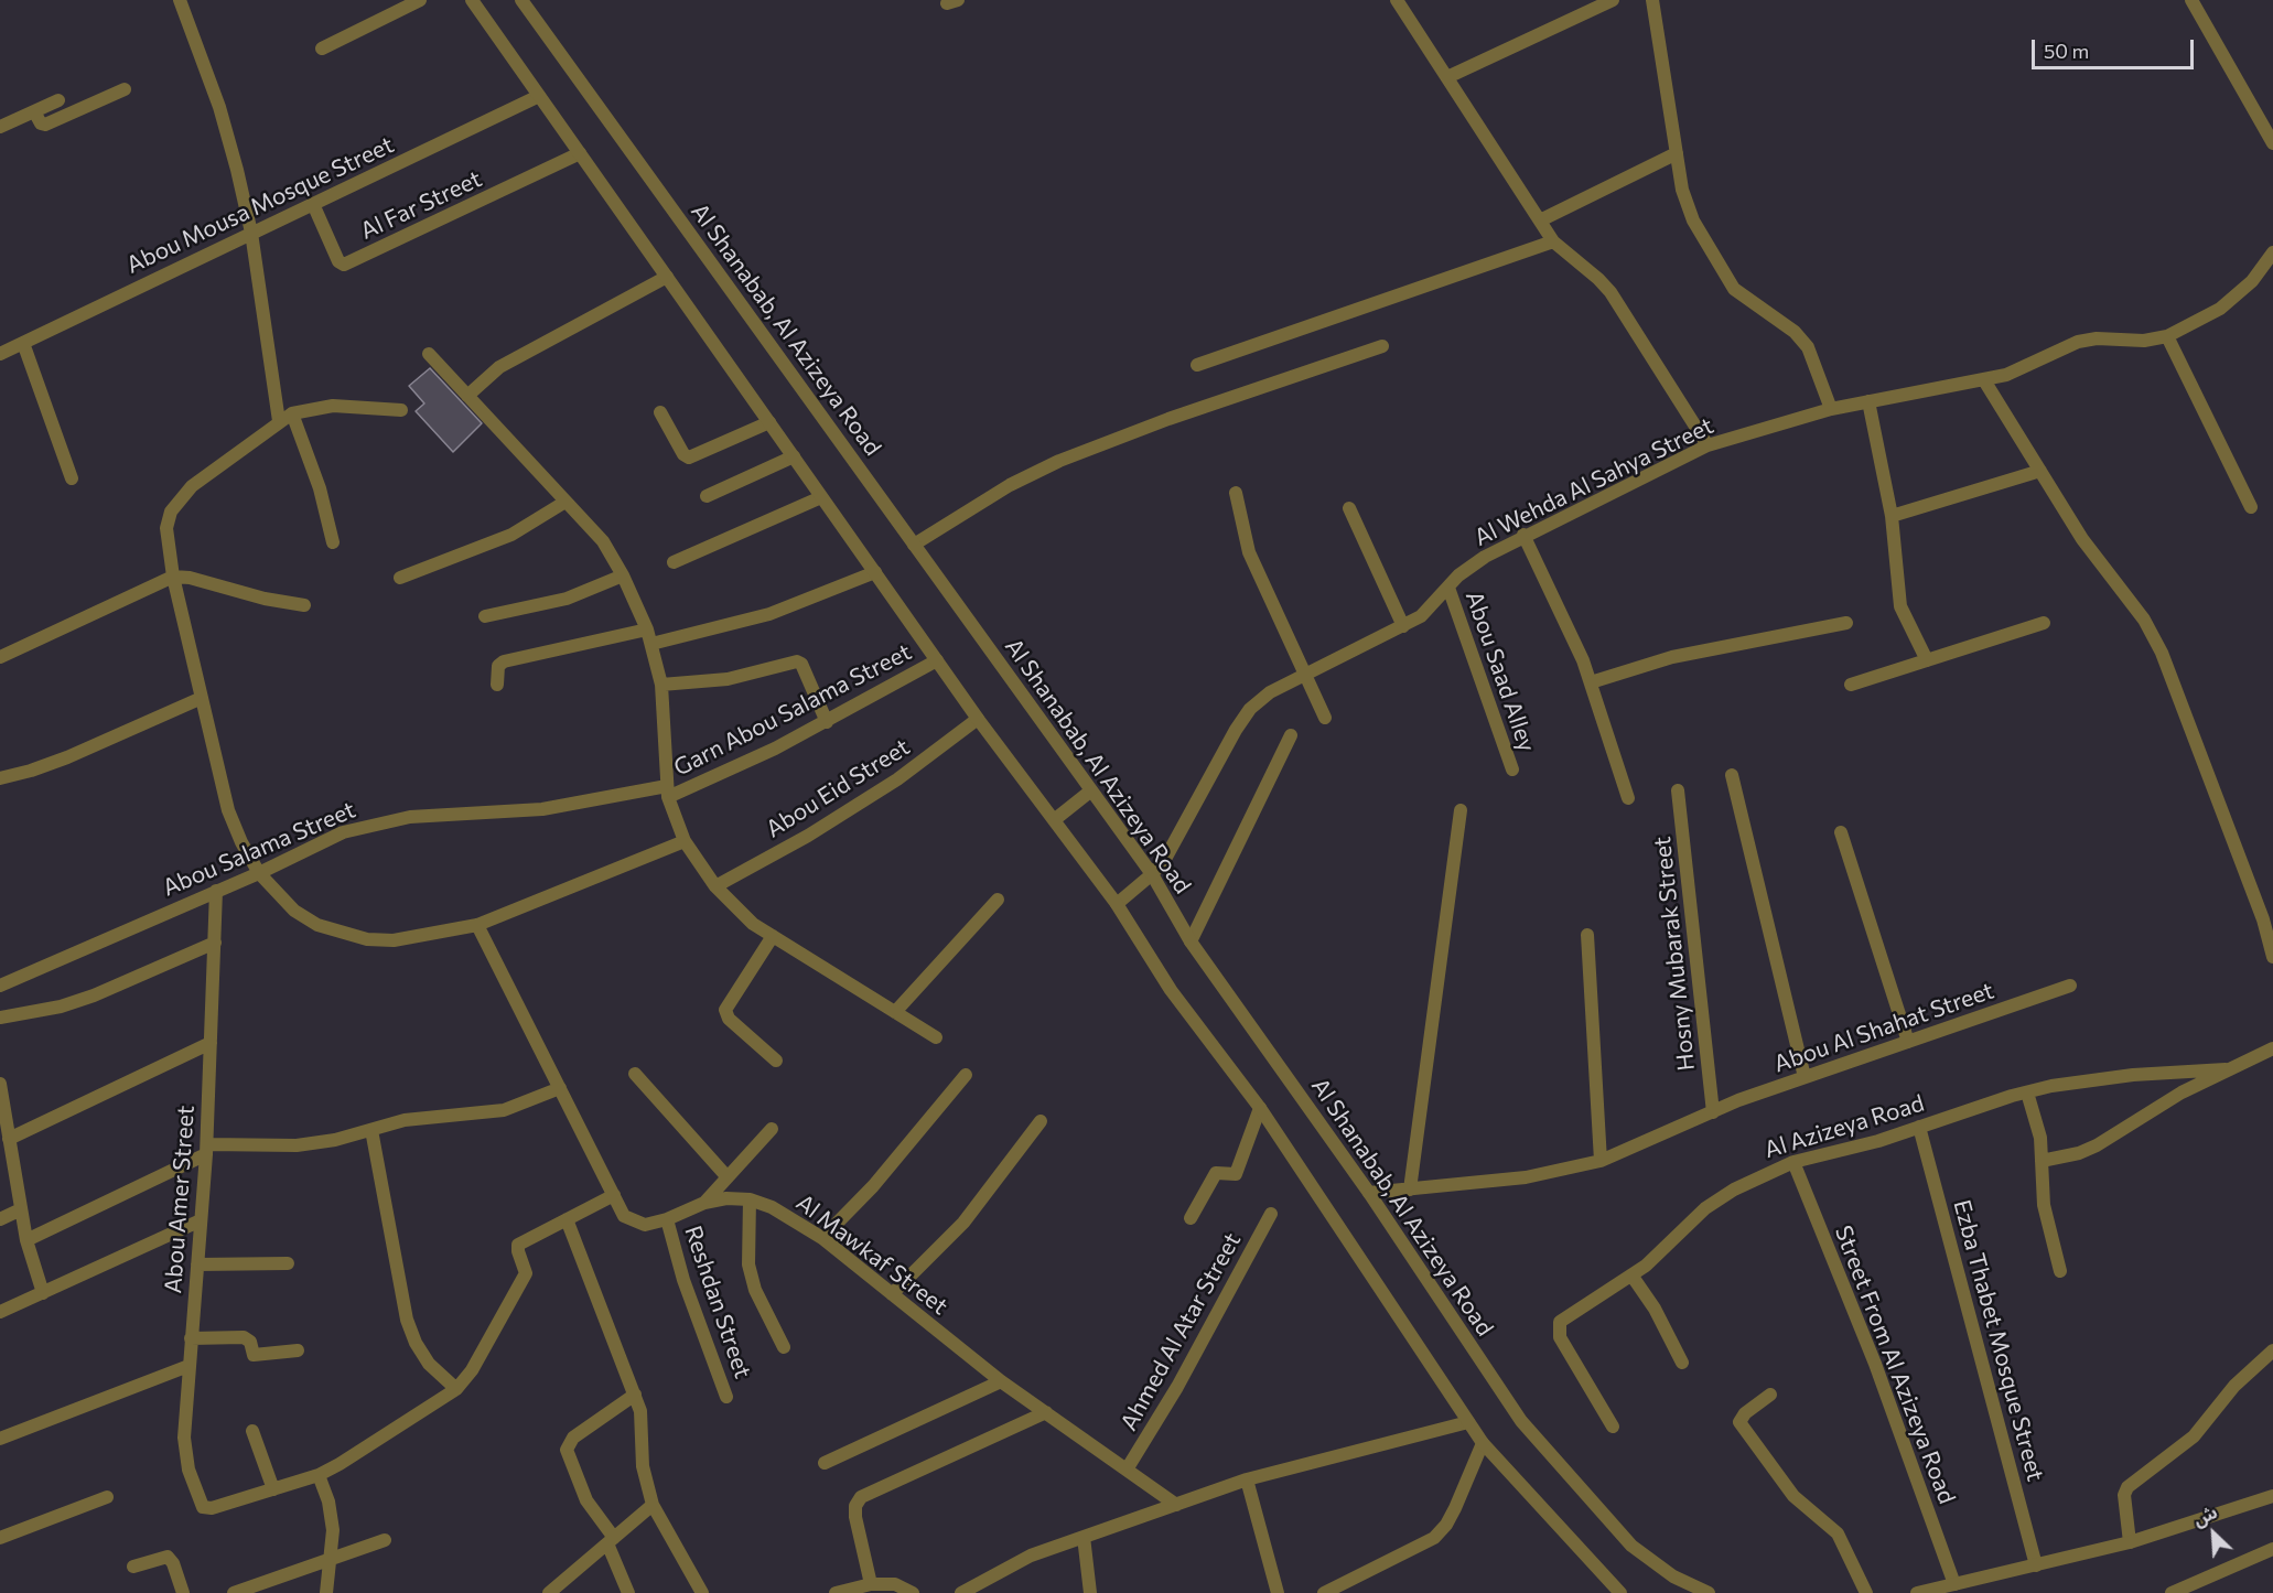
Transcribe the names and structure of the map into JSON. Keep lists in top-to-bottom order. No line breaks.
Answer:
{"streets":{"street":["Abou Mousa Mosque Street","Al Far Street","Al Shanabab, Al Azizeya Road","Al Wehda Al Sahya Street","Abou Saad Alley","Garn Abou Salama Street","Abou Eid Street","Abou Salama Street","Hosny Mubarak Street","Abou Al Shahat Street","Al Azizeya Road","Abou Amer Street","Al Mawkaf Street","Reshdan Street","Ahmed Al Atar Street","Ezba Thabet Mosque Street","Street From Al Azizeya Road"]},"crossings":[["Abou Mousa Mosque Street","Al Far Street"],["Al Shanabab, Al Azizeya Road","Al Wehda Al Sahya Street"],["Al Shanabab, Al Azizeya Road","Abou Al Shahat Street"],["Al Wehda Al Sahya Street","Abou Saad Alley"],["Garn Abou Salama Street","Abou Salama Street"],["Abou Salama Street","Abou Amer Street"],["Hosny Mubarak Street","Abou Al Shahat Street"],["Al Azizeya Road","Ezba Thabet Mosque Street"],["Al Azizeya Road","Street From Al Azizeya Road"],["Al Mawkaf Street","Reshdan Street"],["Al Mawkaf Street","Ahmed Al Atar Street"]],"scale_bar":"50 m","north":"top left"}
